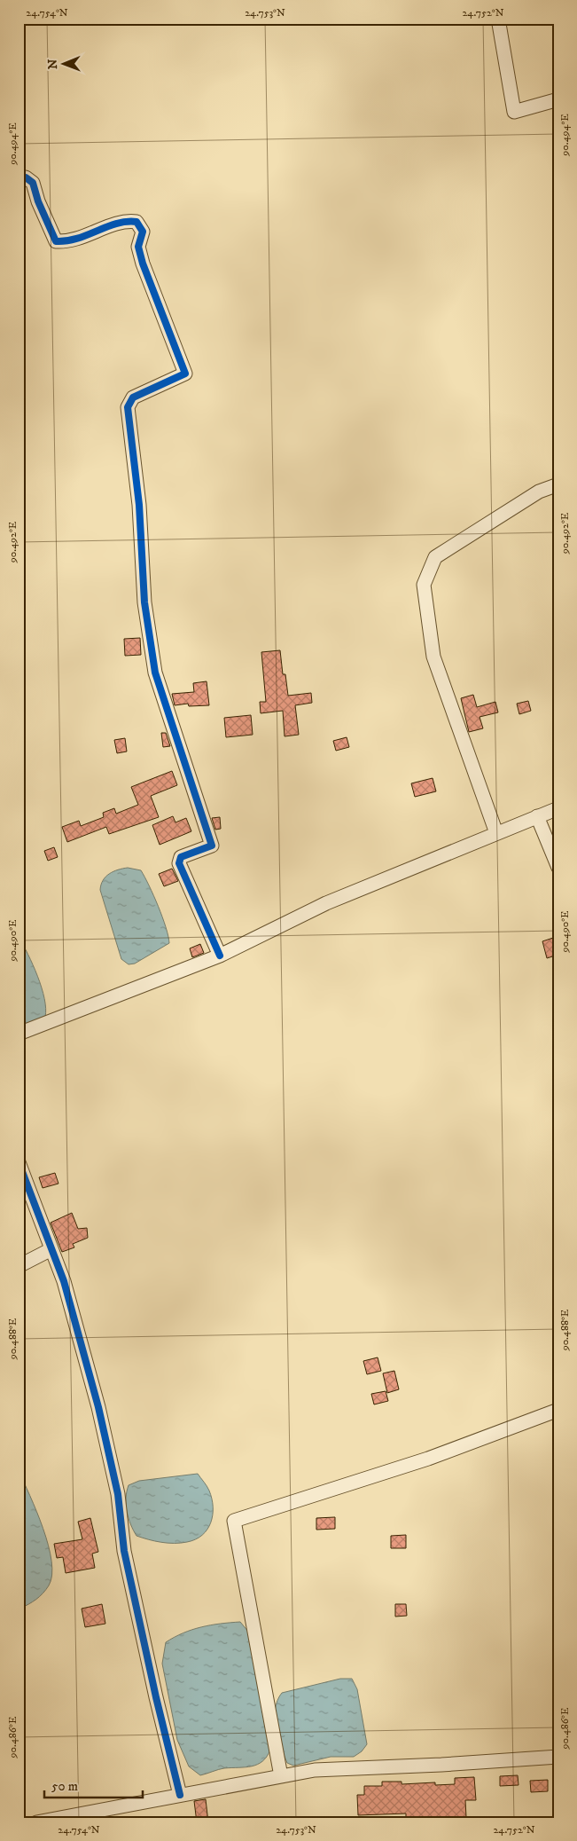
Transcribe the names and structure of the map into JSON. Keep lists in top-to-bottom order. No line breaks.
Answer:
{"scale_bar":"50 m","north":"left","coordinates":["24.754°N","24.753°N","24.752°N","90.494°E","90.492°E","90.490°E","90.488°E","90.486°E"]}
